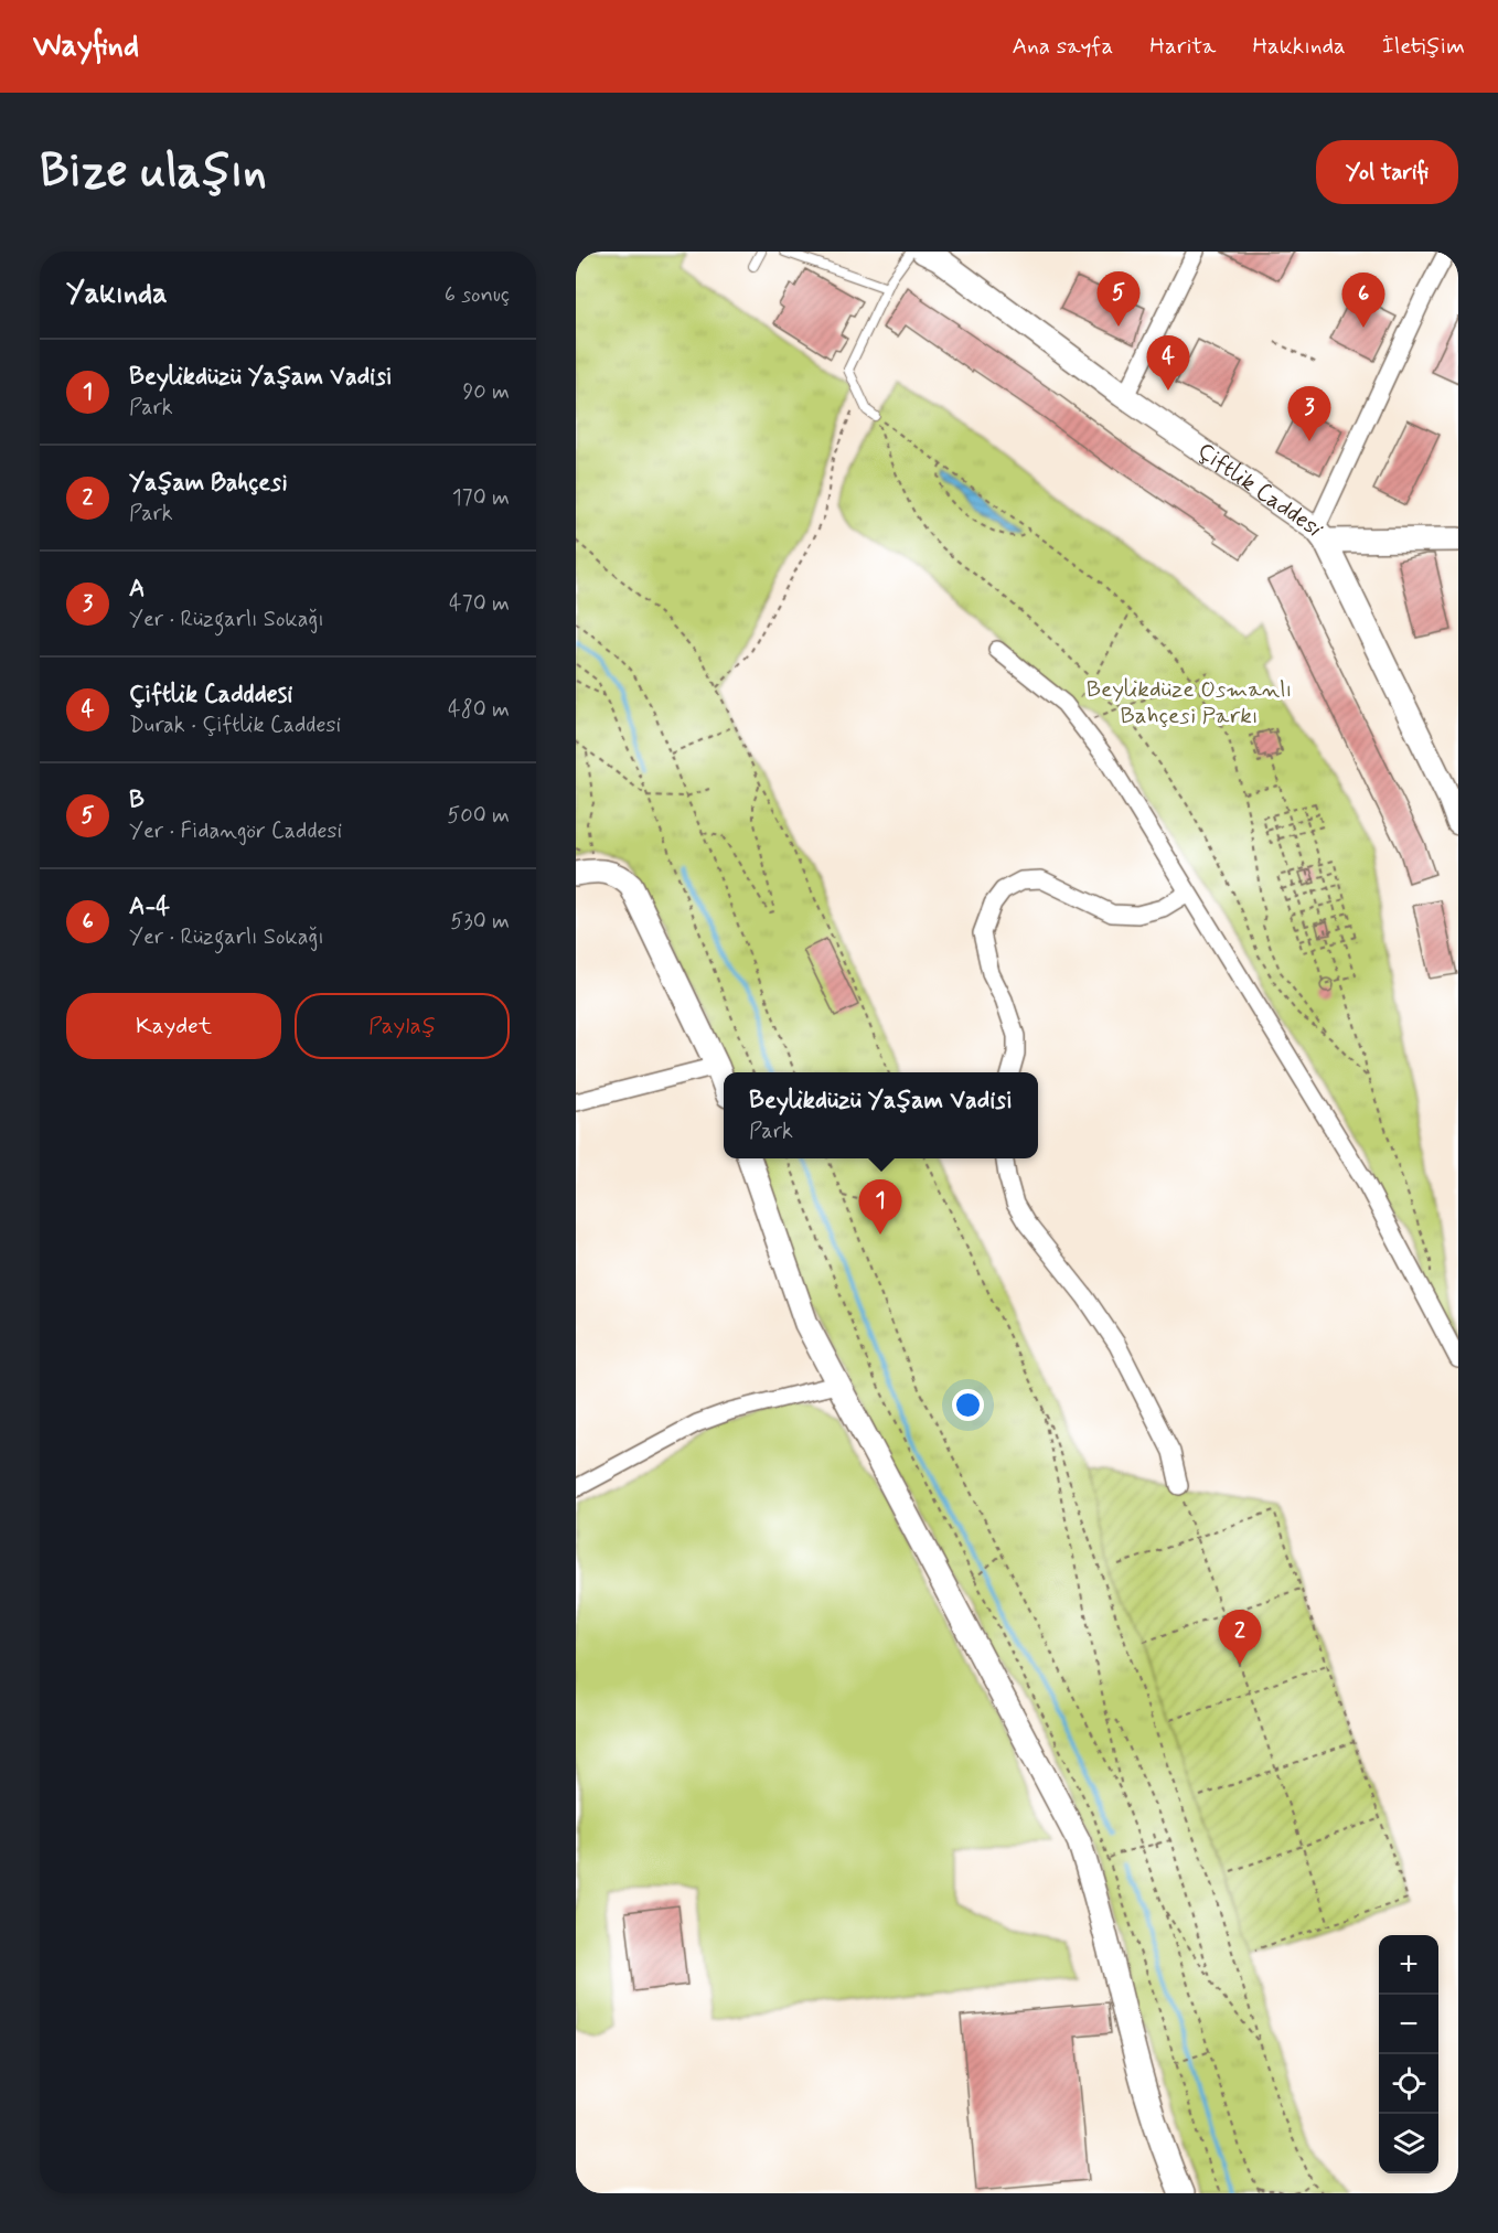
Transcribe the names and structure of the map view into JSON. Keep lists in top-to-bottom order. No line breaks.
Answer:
{"streets":{"street":["Çiftlik Caddesi"]},"parks":["Beylikdüze Osmanlı Bahçesi Parkı"],"page":{"header":"Wayfind","nav":["Ana sayfa","Harita","Hakkında","İletişim"],"buttons":["Yol tarifi",["Kaydet","Paylaş"]],"title":"Bize ulaşın","heading":["Yakında","6 sonuç"],"pins":["5","6","4","3","1","2"],"list":[{"mark":"1","name":"Beylikdüzü Yaşam Vadisi","note":"Park","value":"90 m"},{"mark":"2","name":"Yaşam Bahçesi","note":"Park","value":"170 m"},{"mark":"3","name":"A","note":"Yer · Rüzgarlı Sokağı","value":"470 m"},{"mark":"4","name":"Çiftlik Cadddesi","note":"Durak · Çiftlik Caddesi","value":"480 m"},{"mark":"5","name":"B","note":"Yer · Fidangör Caddesi","value":"500 m"},{"mark":"6","name":"A-4","note":"Yer · Rüzgarlı Sokağı","value":"530 m"}],"popup":["Beylikdüzü Yaşam Vadisi","Park"],"map_buttons":["+","−"]}}
